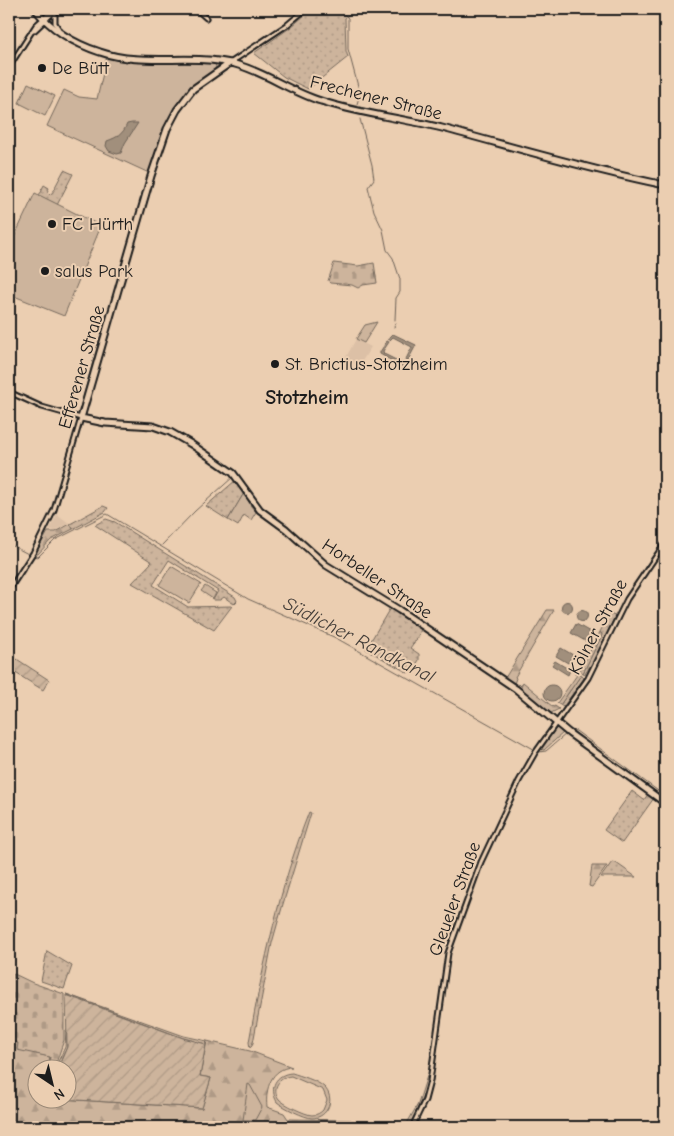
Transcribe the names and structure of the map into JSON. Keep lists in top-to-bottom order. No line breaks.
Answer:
{"streets":{"main road":["Frechener Straße","Efferener Straße","Horbeller Straße"],"street":["Kölner Straße","Gleueler Straße"]},"crossings":[["Frechener Straße","Efferener Straße"],["Efferener Straße","Horbeller Straße"],["Horbeller Straße","Kölner Straße"],["Horbeller Straße","Gleueler Straße"],["Kölner Straße","Gleueler Straße"]],"districts":["Stotzheim"],"water":["Südlicher Randkanal"],"places":["De Bütt","FC Hürth","salus Park","St. Brictius-Stotzheim"],"north":"bottom right"}
